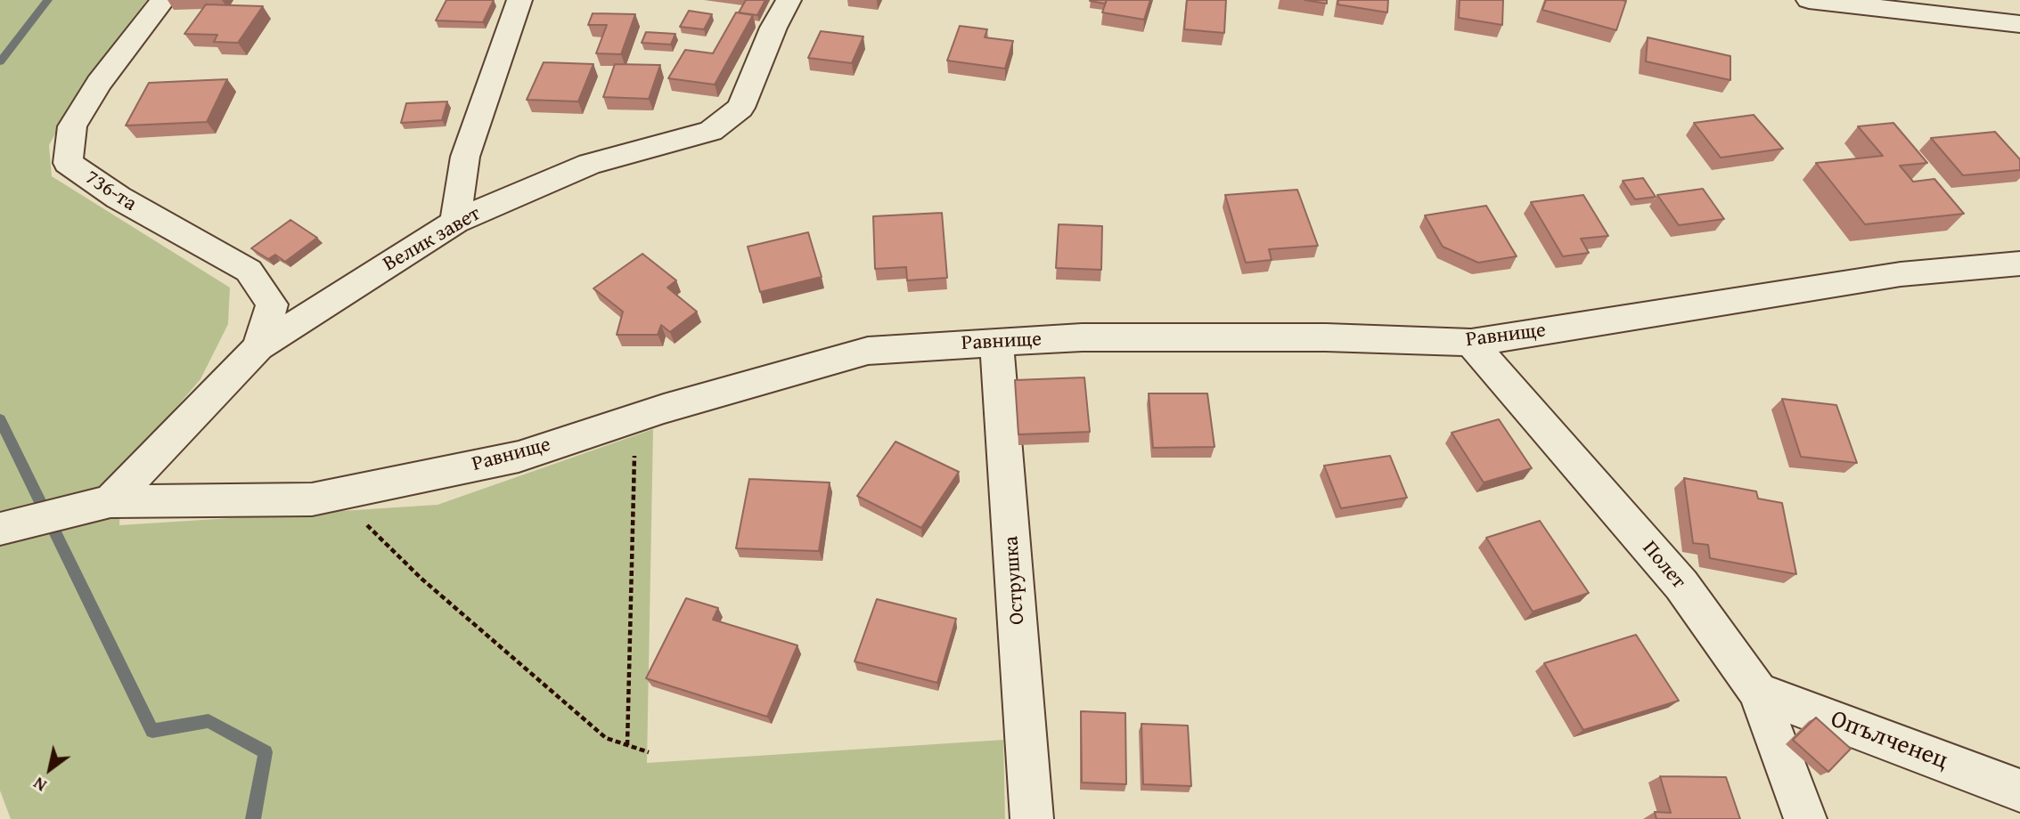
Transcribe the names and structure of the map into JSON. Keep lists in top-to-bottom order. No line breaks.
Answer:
{"streets":{"street":["736-та","Велик завет","Равнище","Полет","Острушка","Опълченец"]},"crossings":[["736-та","Велик завет"],["Велик завет","Равнище"],["Равнище","Полет"],["Равнище","Острушка"],["Полет","Опълченец"]],"north":"bottom left"}
